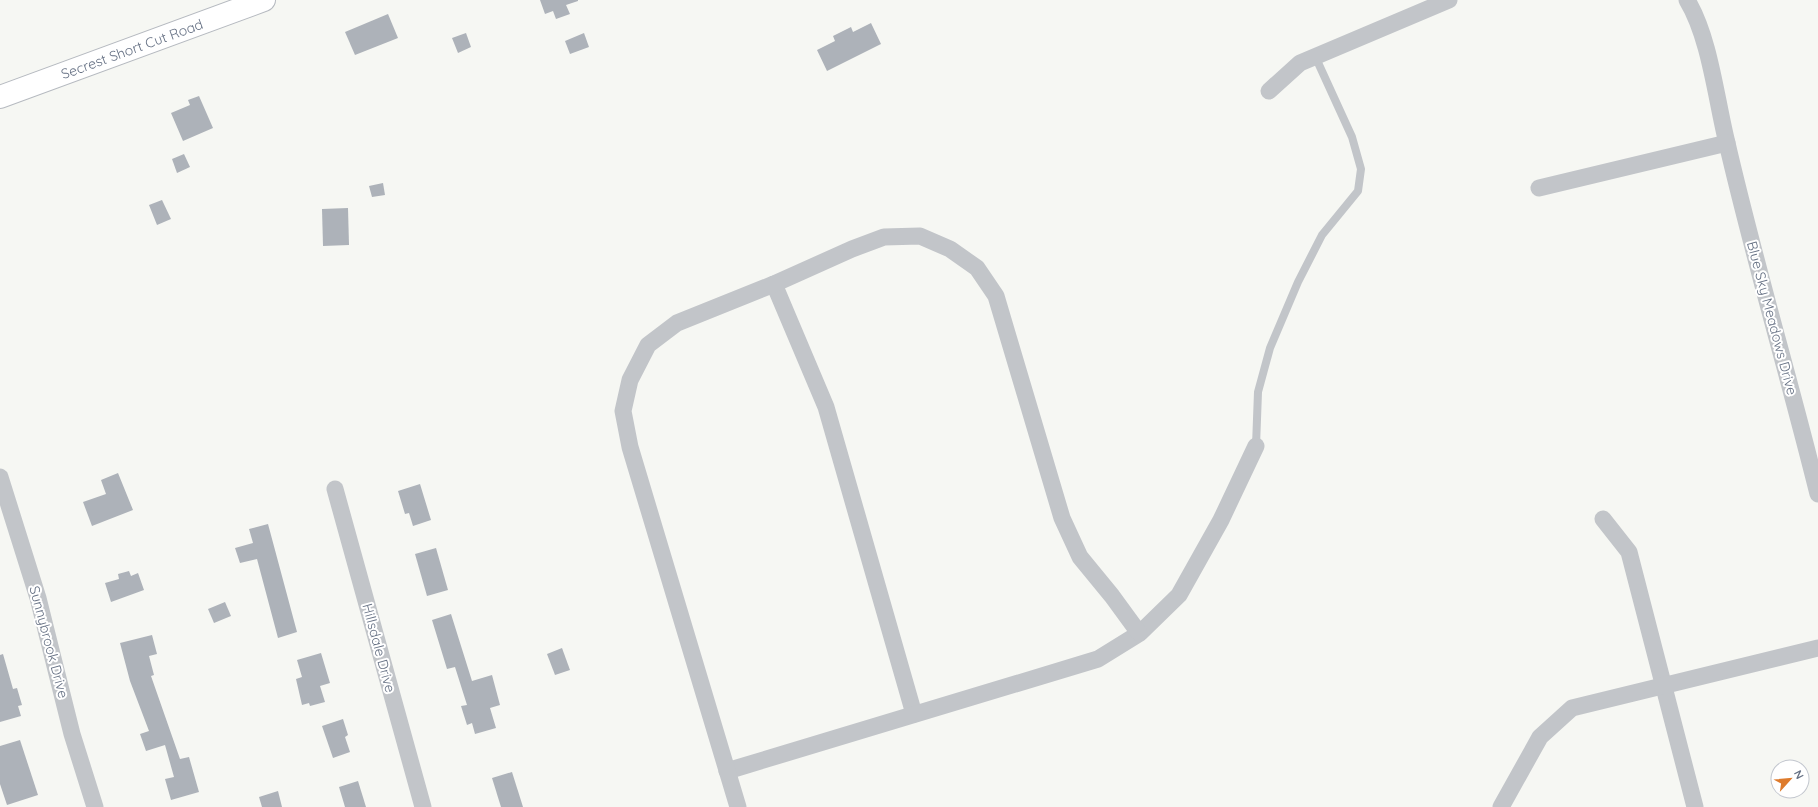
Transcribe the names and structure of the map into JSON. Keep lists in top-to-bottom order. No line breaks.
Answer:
{"streets":{"main road":["Secrest Short Cut Road"],"street":["Blue Sky Meadows Drive","Sunnybrook Drive","Hillsdale Drive"]},"north":"top right"}
